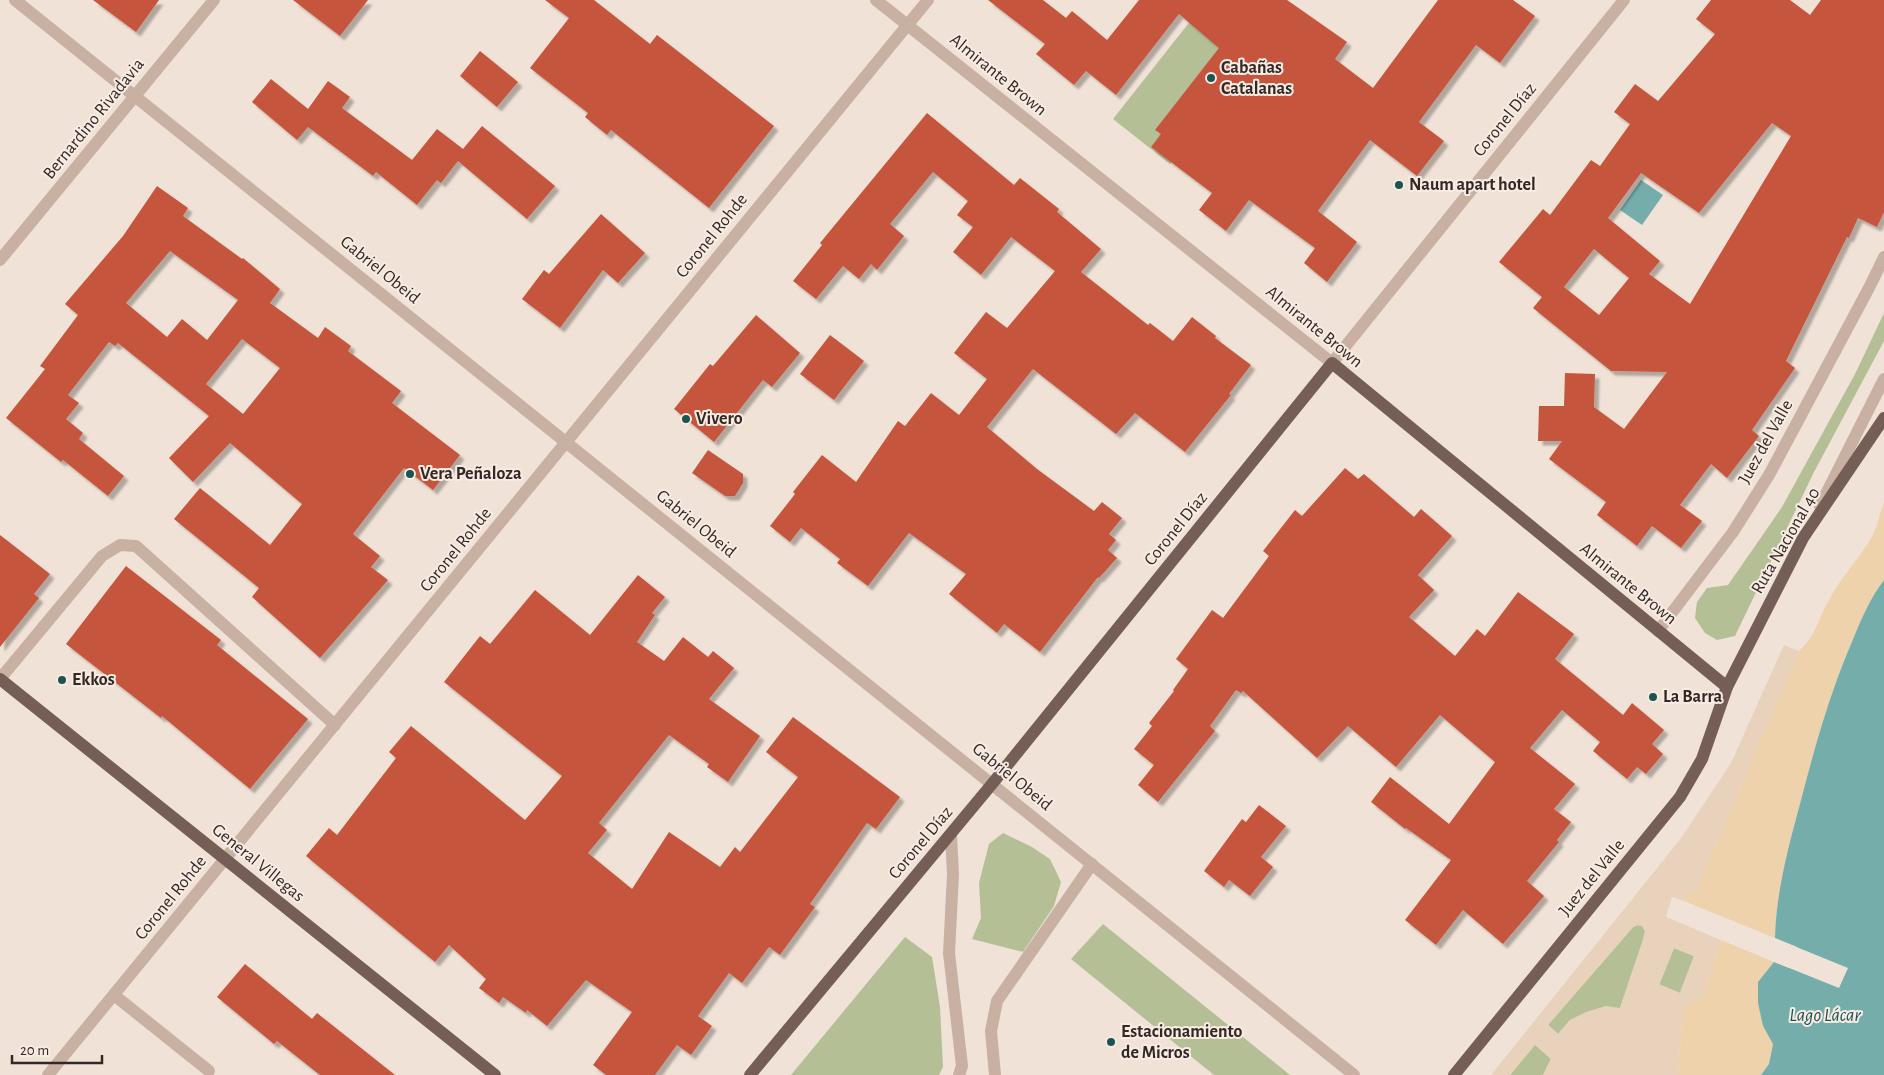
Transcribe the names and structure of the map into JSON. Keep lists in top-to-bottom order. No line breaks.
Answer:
{"streets":{"main road":["Almirante Brown","Coronel Díaz","Juez del Valle","Ruta Nacional 40","General Villegas"],"street":["Bernardino Rivadavia","Coronel Rohde","Gabriel Obeid"]},"crossings":[["Almirante Brown","Coronel Díaz"],["Almirante Brown","Coronel Rohde"],["Almirante Brown","Juez del Valle"],["Almirante Brown","Ruta Nacional 40"],["Bernardino Rivadavia","Gabriel Obeid"],["Coronel Díaz","Gabriel Obeid"],["Coronel Rohde","Gabriel Obeid"],["Coronel Rohde","General Villegas"],["Juez del Valle","Ruta Nacional 40"]],"water":["Lago Lácar"],"places":["Cabañas Catalanas","Naum apart hotel","Vivero","Vera Peñaloza","Ekkos","La Barra","Estacionamiento de Micros"],"scale_bar":"20 m"}
